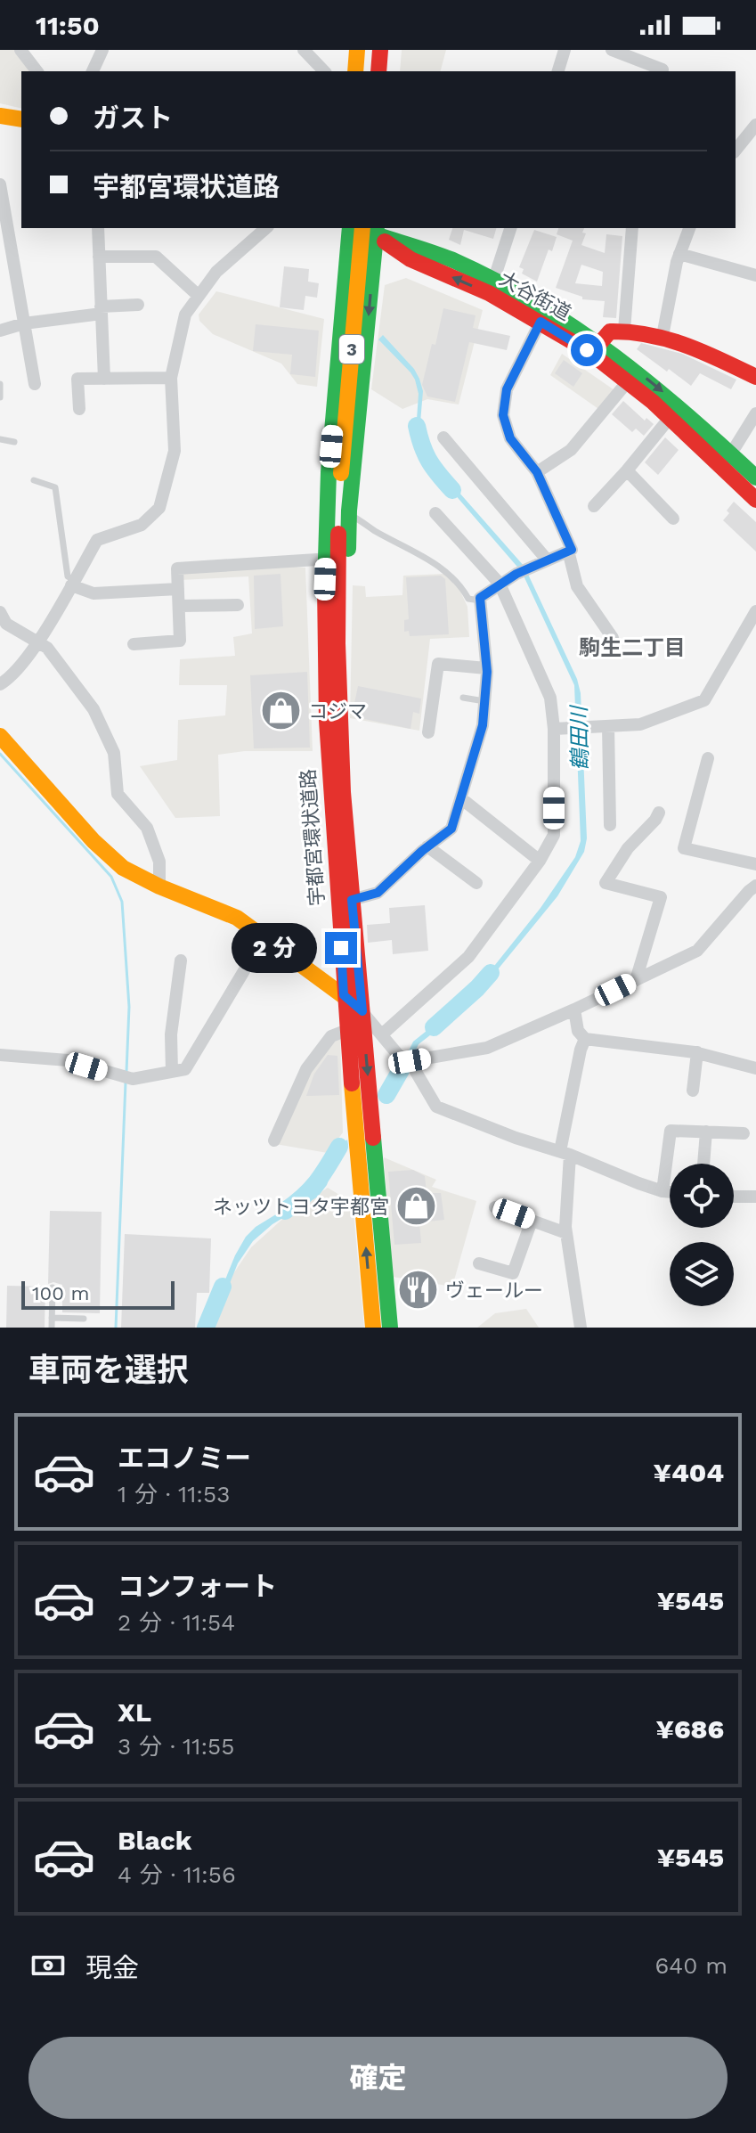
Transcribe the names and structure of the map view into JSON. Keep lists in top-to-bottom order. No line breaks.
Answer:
{"streets":{"main road":["大谷街道","3","宇都宮環状道路"]},"crossings":[["大谷街道","3"],["3","宇都宮環状道路"]],"districts":["駒生二丁目"],"water":["鶴田川"],"places":{"shop":["コジマ","ネッツトヨタ宇都宮"],"restaurant":["ヴェールー"]},"scale_bar":"100 m","page":{"status":"11:50","banner":["ガスト","宇都宮環状道路"],"bubble":"2 分","scale":"100 m","heading":"車両を選択","list":[{"name":"エコノミー","note":"1 分 · 11:53","value":"¥404"},{"name":"コンフォート","note":"2 分 · 11:54","value":"¥545"},{"name":"XL","note":"3 分 · 11:55","value":"¥686"},{"name":"Black","note":"4 分 · 11:56","value":"¥545"}],"pay":["現金","640 m"],"buttons":"確定"}}
